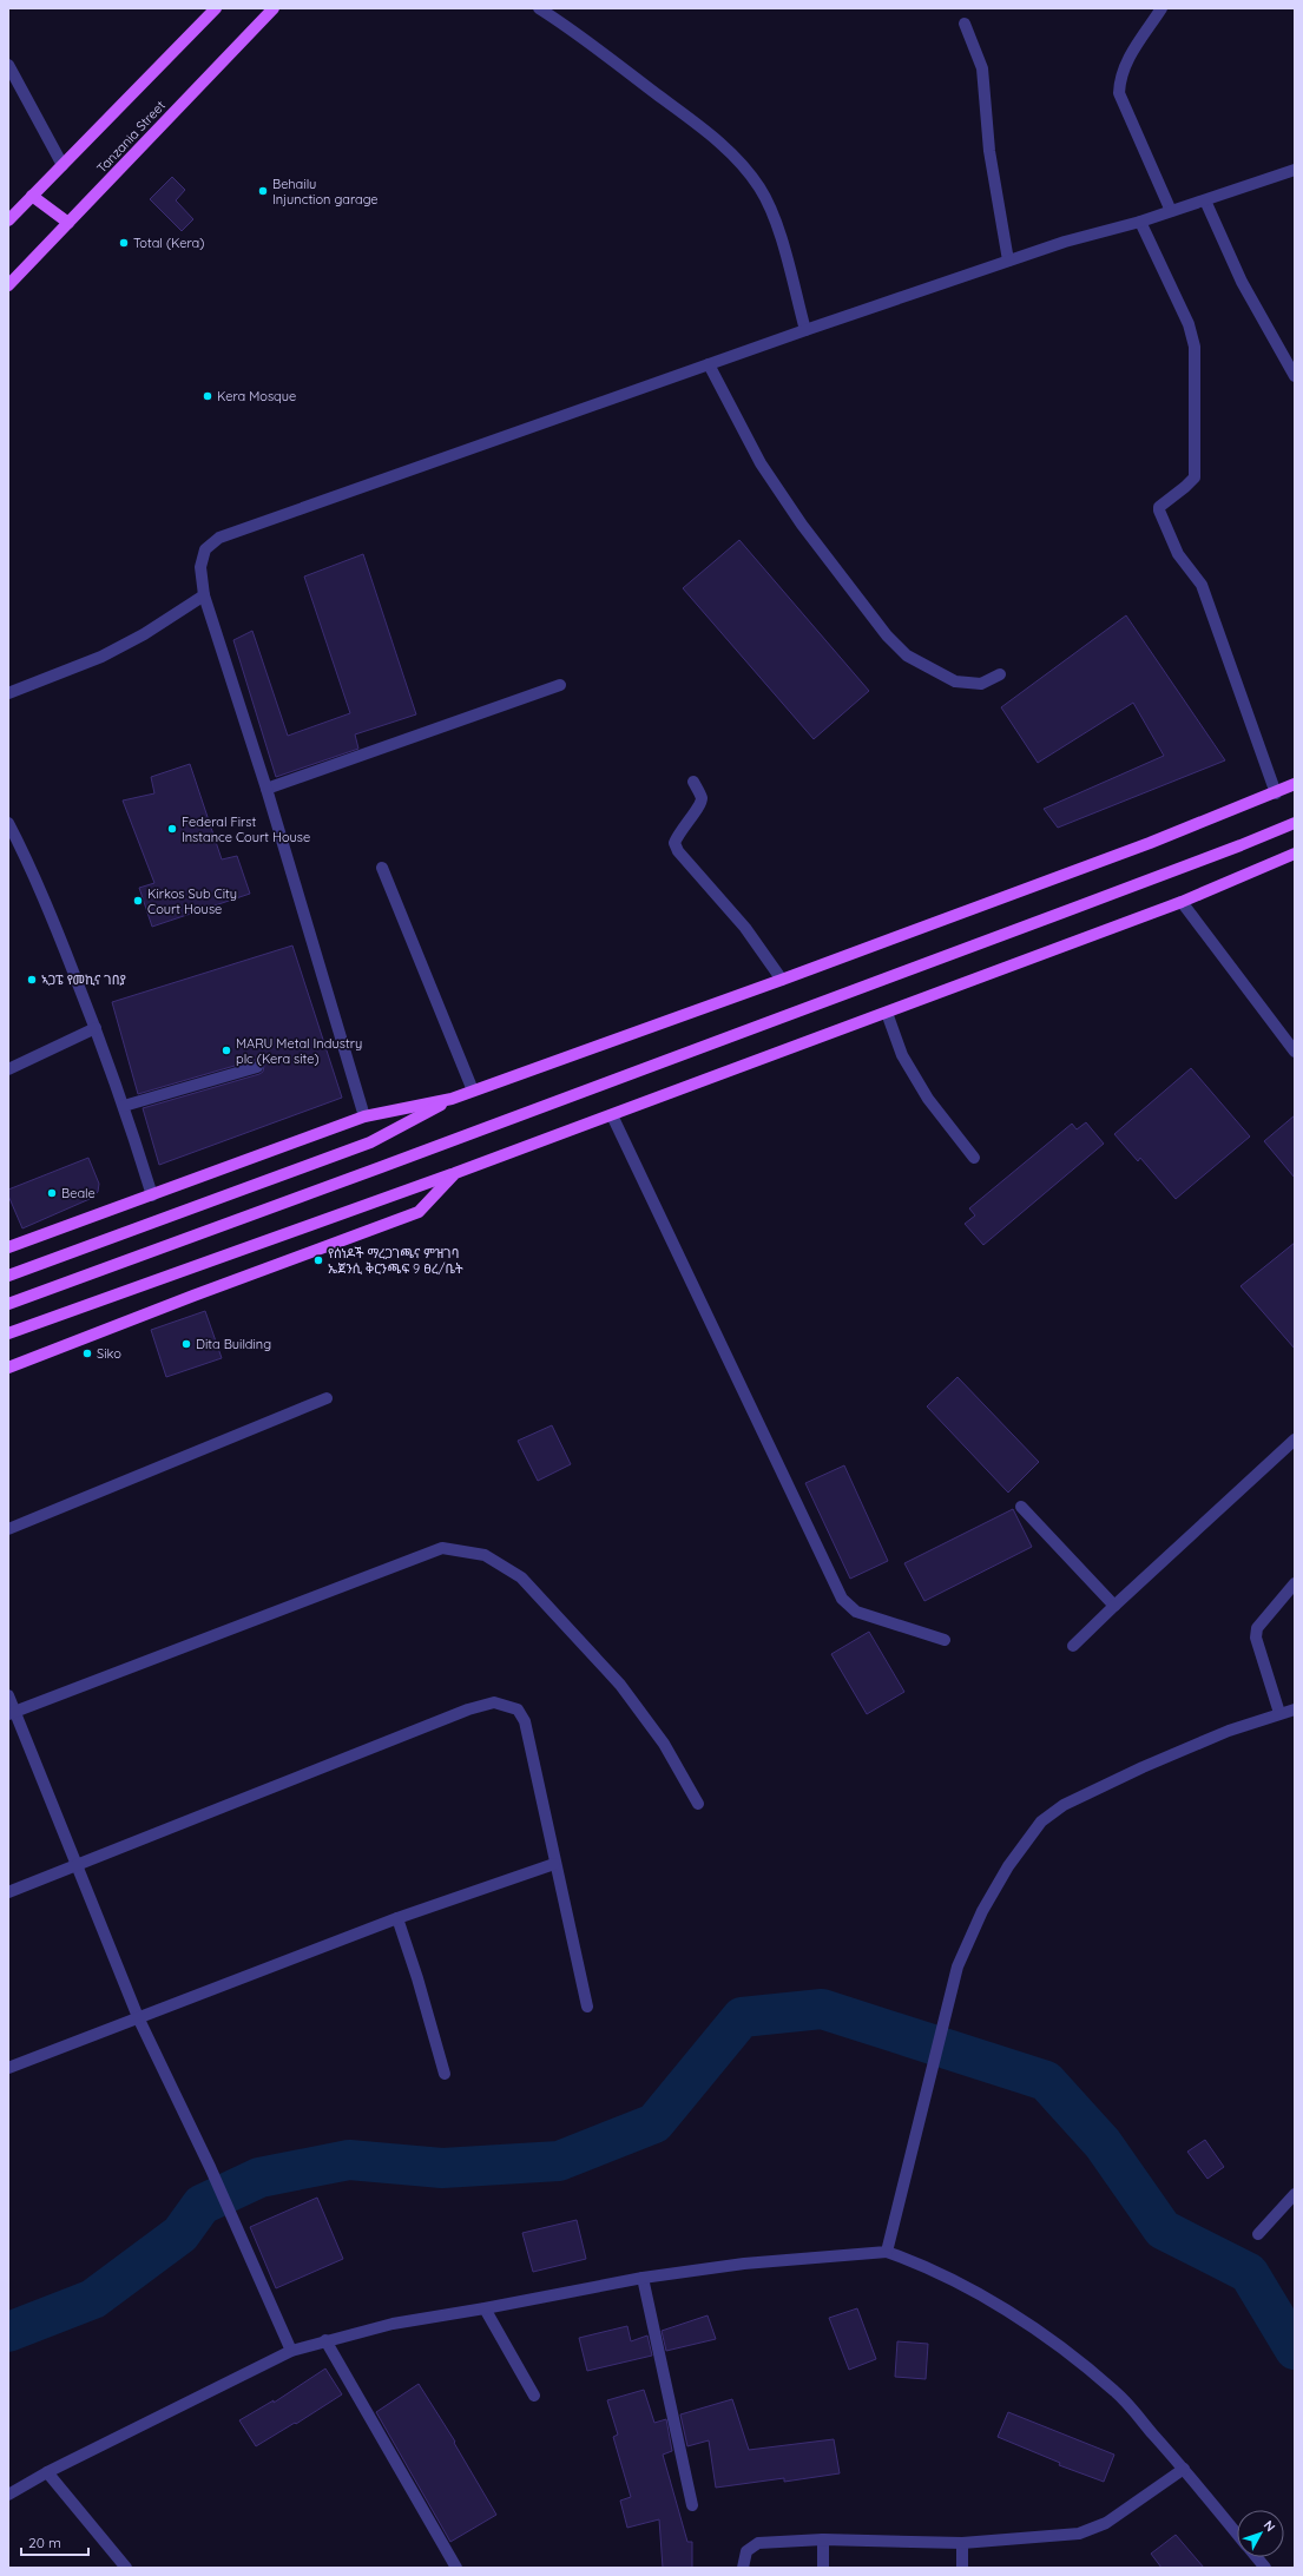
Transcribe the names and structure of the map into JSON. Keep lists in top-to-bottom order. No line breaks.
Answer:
{"streets":{"main road":["Tanzania Street"]},"places":["Behailu Injunction garage","Total (Kera)","Kera Mosque","Federal First Instance Court House","Kirkos Sub City Court House","ኣጋፔ የመኪና ገበያ","MARU Metal Industry plc (Kera site)","Beale","የሰነዶች ማረጋገጫና ምዝገባ ኤጀንሲ ቅርንጫፍ 9 ፀረ/ቤት","Dita Building","Siko"],"scale_bar":"20 m","north":"top right"}
